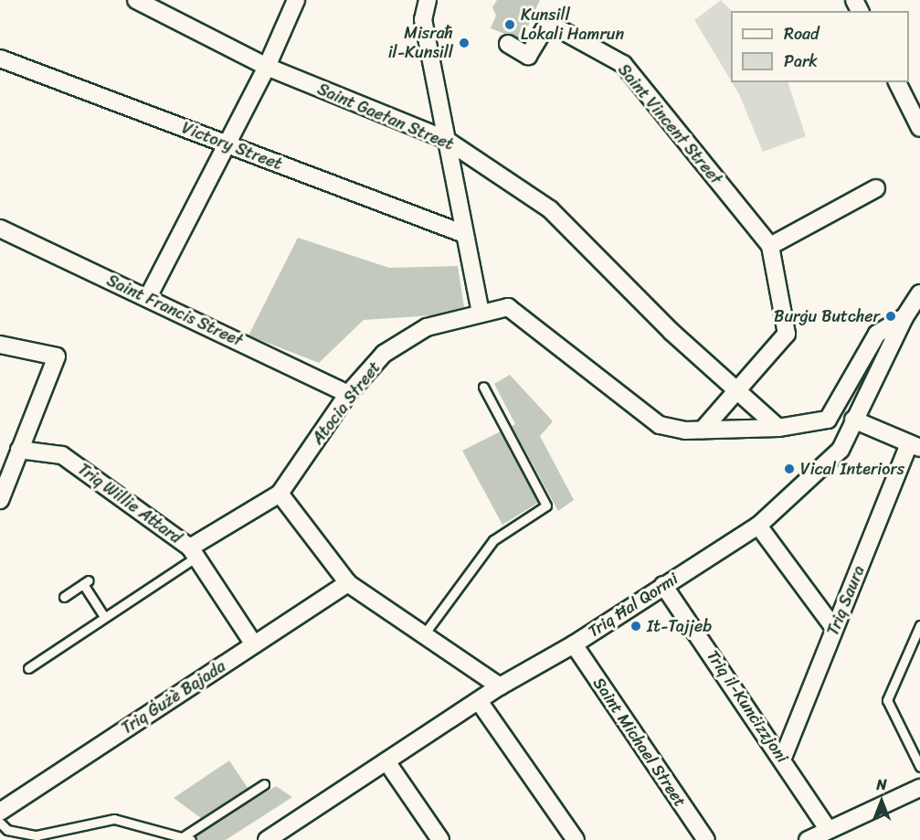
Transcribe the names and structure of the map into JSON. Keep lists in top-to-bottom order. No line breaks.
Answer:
{"streets":{"street":["Saint Gaetan Street","Saint Vincent Street","Victory Street","Saint Francis Street","Atocia Street","Triq Willie Attard","Triq Saura","Triq Ħal Qormi","Triq Ġużè Bajada","Triq il-Kunċizzjoni","Saint Michael Street"]},"crossings":[["Saint Gaetan Street","Saint Vincent Street"],["Saint Gaetan Street","Atocia Street"],["Saint Vincent Street","Atocia Street"],["Saint Francis Street","Atocia Street"],["Atocia Street","Triq Ħal Qormi"],["Triq Willie Attard","Triq Ġużè Bajada"],["Triq Saura","Triq il-Kunċizzjoni"],["Triq Ħal Qormi","Triq il-Kunċizzjoni"],["Triq Ħal Qormi","Saint Michael Street"]],"places":["Kunsill Lokali Hamrun","Misraħ il-Kunsill","Burġu Butcher","Vical Interiors","It-Tajjeb"],"legend":["Road","Park"],"north":"top"}
